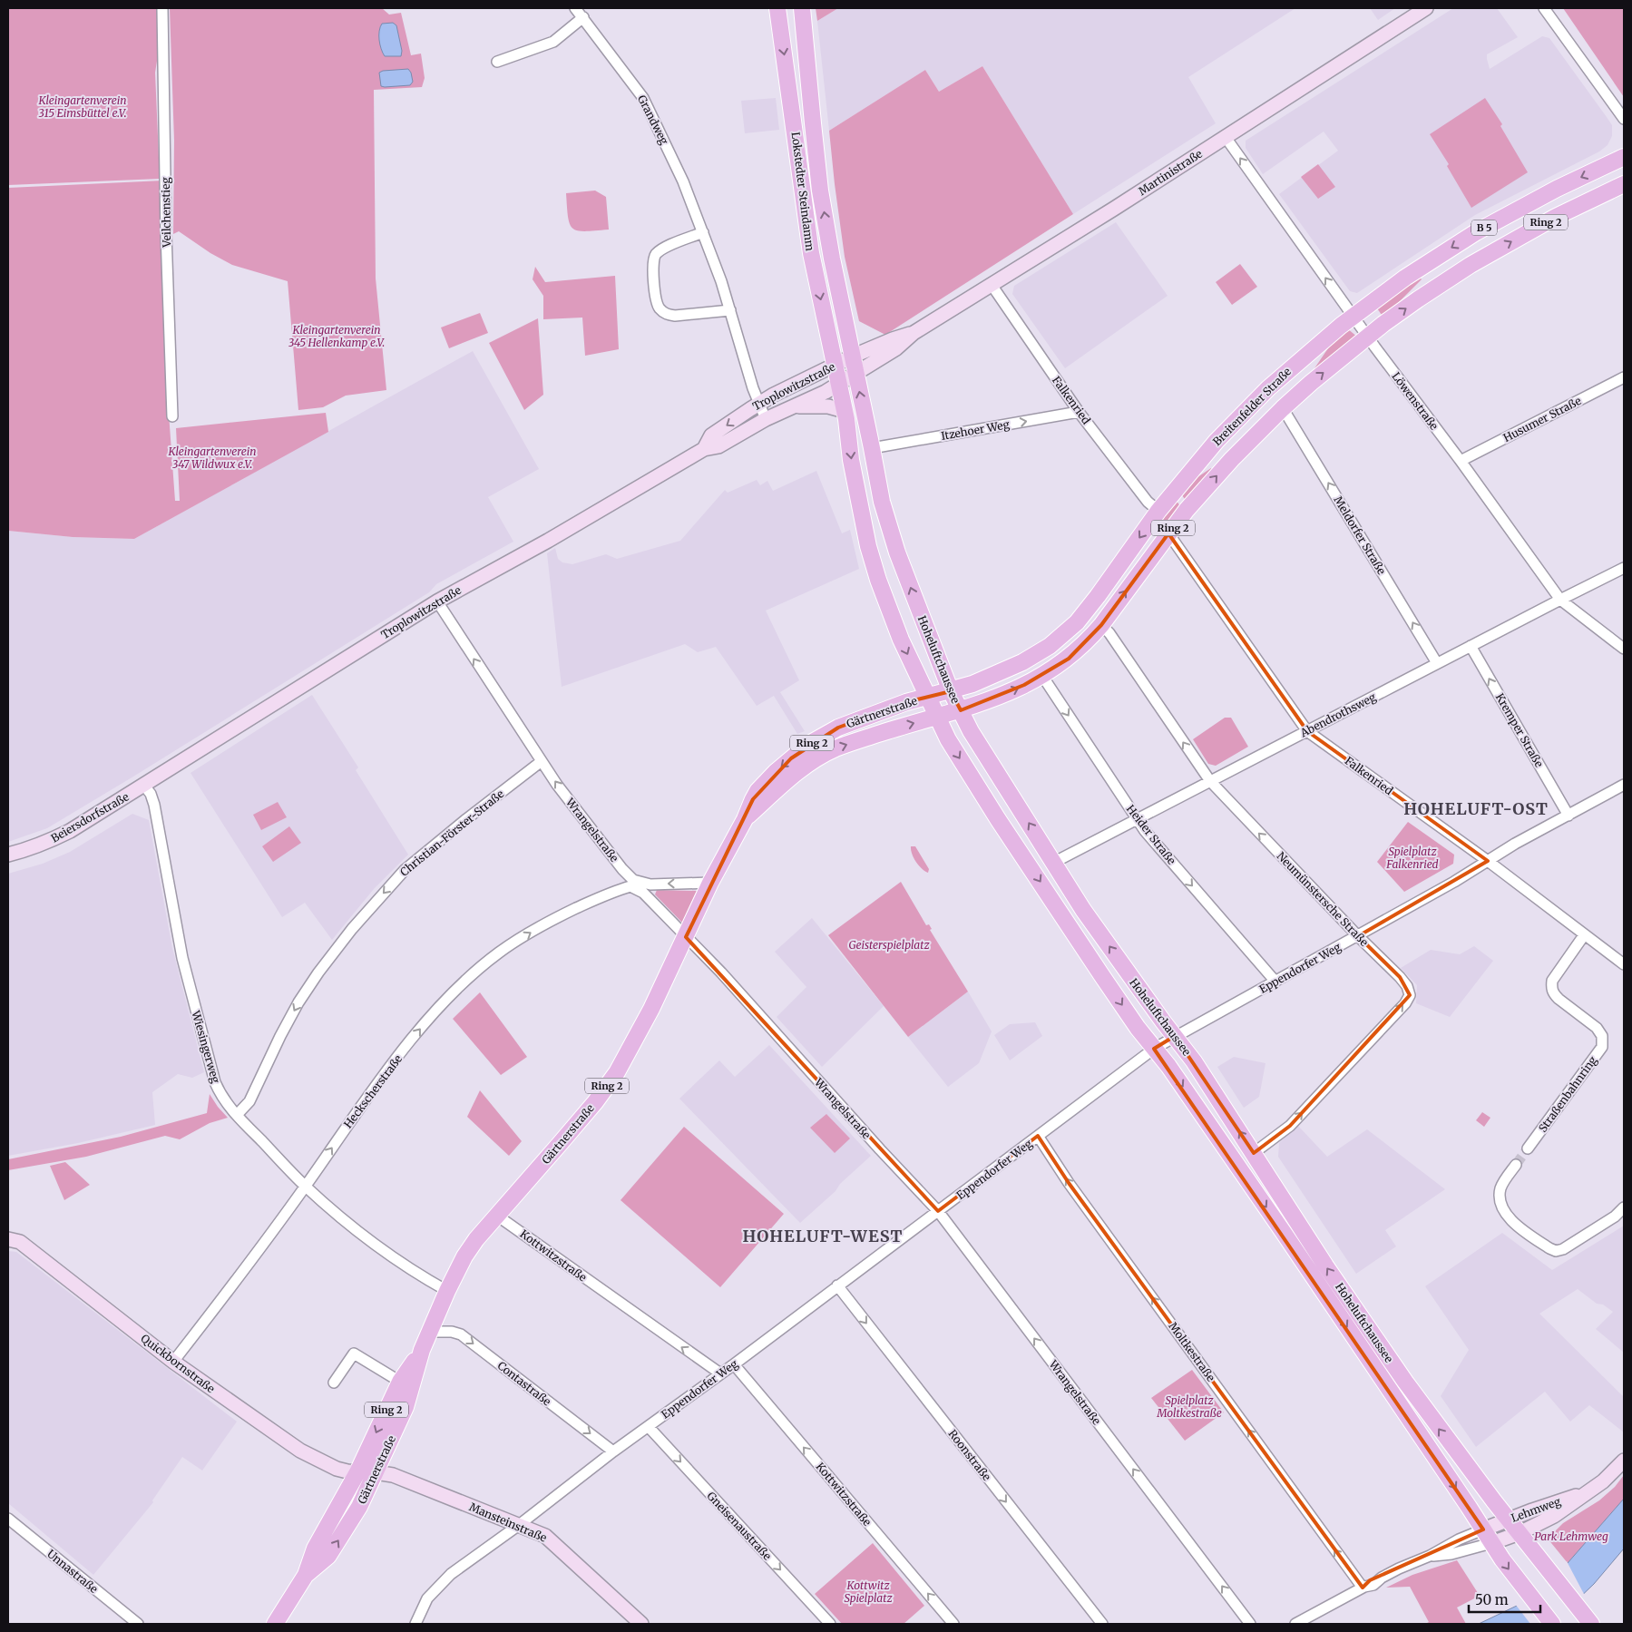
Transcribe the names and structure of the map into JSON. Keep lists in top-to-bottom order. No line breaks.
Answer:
{"streets":{"main road":["Lokstedter Steindamm","Ring 2","B 5","Breitenfelder Straße","Hoheluftchaussee","Gärtnerstraße"],"street":["Grandweg","Martinistraße","Veilchenstieg","Troplowitzstraße","Falkenried","Löwenstraße","Husumer Straße","Itzehoer Weg","Meldorfer Straße","Abendrothsweg","Kremper Straße","Beiersdorfstraße","Wrangelstraße","Christian-Förster-Straße","Heider Straße","Neumünstersche Straße","Eppendorfer Weg","Wiesingerweg","Heckscherstraße","Straßenbahnring","Kottwitzstraße","Moltkestraße","Quickbornstraße","Contastraße","Roonstraße","Lehmweg","Mansteinstraße","Gneisenaustraße","Unnastraße"]},"crossings":[["Grandweg","Troplowitzstraße"],["Martinistraße","Lokstedter Steindamm"],["Martinistraße","Troplowitzstraße"],["Martinistraße","Falkenried"],["Martinistraße","Löwenstraße"],["Martinistraße","Hoheluftchaussee"],["Lokstedter Steindamm","Troplowitzstraße"],["Lokstedter Steindamm","Hoheluftchaussee"],["Troplowitzstraße","Hoheluftchaussee"],["Troplowitzstraße","Beiersdorfstraße"],["Troplowitzstraße","Wrangelstraße"],["Troplowitzstraße","Wiesingerweg"],["Falkenried","Breitenfelder Straße"],["Falkenried","Itzehoer Weg"],["Falkenried","Abendrothsweg"],["Falkenried","Eppendorfer Weg"],["Falkenried","Straßenbahnring"],["Löwenstraße","Breitenfelder Straße"],["Löwenstraße","Husumer Straße"],["Löwenstraße","Abendrothsweg"],["Breitenfelder Straße","Meldorfer Straße"],["Breitenfelder Straße","Hoheluftchaussee"],["Breitenfelder Straße","Gärtnerstraße"],["Breitenfelder Straße","Heider Straße"],["Breitenfelder Straße","Neumünstersche Straße"],["Itzehoer Weg","Hoheluftchaussee"],["Meldorfer Straße","Abendrothsweg"],["Hoheluftchaussee","Gärtnerstraße"],["Hoheluftchaussee","Abendrothsweg"],["Hoheluftchaussee","Neumünstersche Straße"],["Hoheluftchaussee","Eppendorfer Weg"],["Hoheluftchaussee","Lehmweg"],["Gärtnerstraße","Wrangelstraße"],["Gärtnerstraße","Wiesingerweg"],["Gärtnerstraße","Kottwitzstraße"],["Gärtnerstraße","Quickbornstraße"],["Gärtnerstraße","Contastraße"],["Gärtnerstraße","Mansteinstraße"],["Abendrothsweg","Kremper Straße"],["Abendrothsweg","Heider Straße"],["Abendrothsweg","Neumünstersche Straße"],["Kremper Straße","Eppendorfer Weg"],["Beiersdorfstraße","Wiesingerweg"],["Wrangelstraße","Christian-Förster-Straße"],["Wrangelstraße","Eppendorfer Weg"],["Wrangelstraße","Heckscherstraße"],["Christian-Förster-Straße","Wiesingerweg"],["Heider Straße","Eppendorfer Weg"],["Neumünstersche Straße","Eppendorfer Weg"],["Eppendorfer Weg","Kottwitzstraße"],["Eppendorfer Weg","Moltkestraße"],["Eppendorfer Weg","Contastraße"],["Eppendorfer Weg","Roonstraße"],["Eppendorfer Weg","Mansteinstraße"],["Eppendorfer Weg","Gneisenaustraße"],["Wiesingerweg","Heckscherstraße"],["Heckscherstraße","Quickbornstraße"],["Quickbornstraße","Mansteinstraße"]],"one_way":["Itzehoer Weg","Meldorfer Straße","Kremper Straße","Wrangelstraße","Christian-Förster-Straße","Heider Straße","Heckscherstraße","Kottwitzstraße","Moltkestraße","Contastraße","Roonstraße","Gneisenaustraße"],"districts":["HOHELUFT-OST","HOHELUFT-WEST"],"parks":["Kleingartenverein 315 Eimsbüttel e.V.","Kleingartenverein 345 Hellenkamp e.V.","Kleingartenverein 347 Wildwux e.V.","Spielplatz Falkenried","Geisterspielplatz","Spielplatz Moltkestraße","Park Lehmweg","Kottwitz Spielplatz"],"scale_bar":"50 m"}
